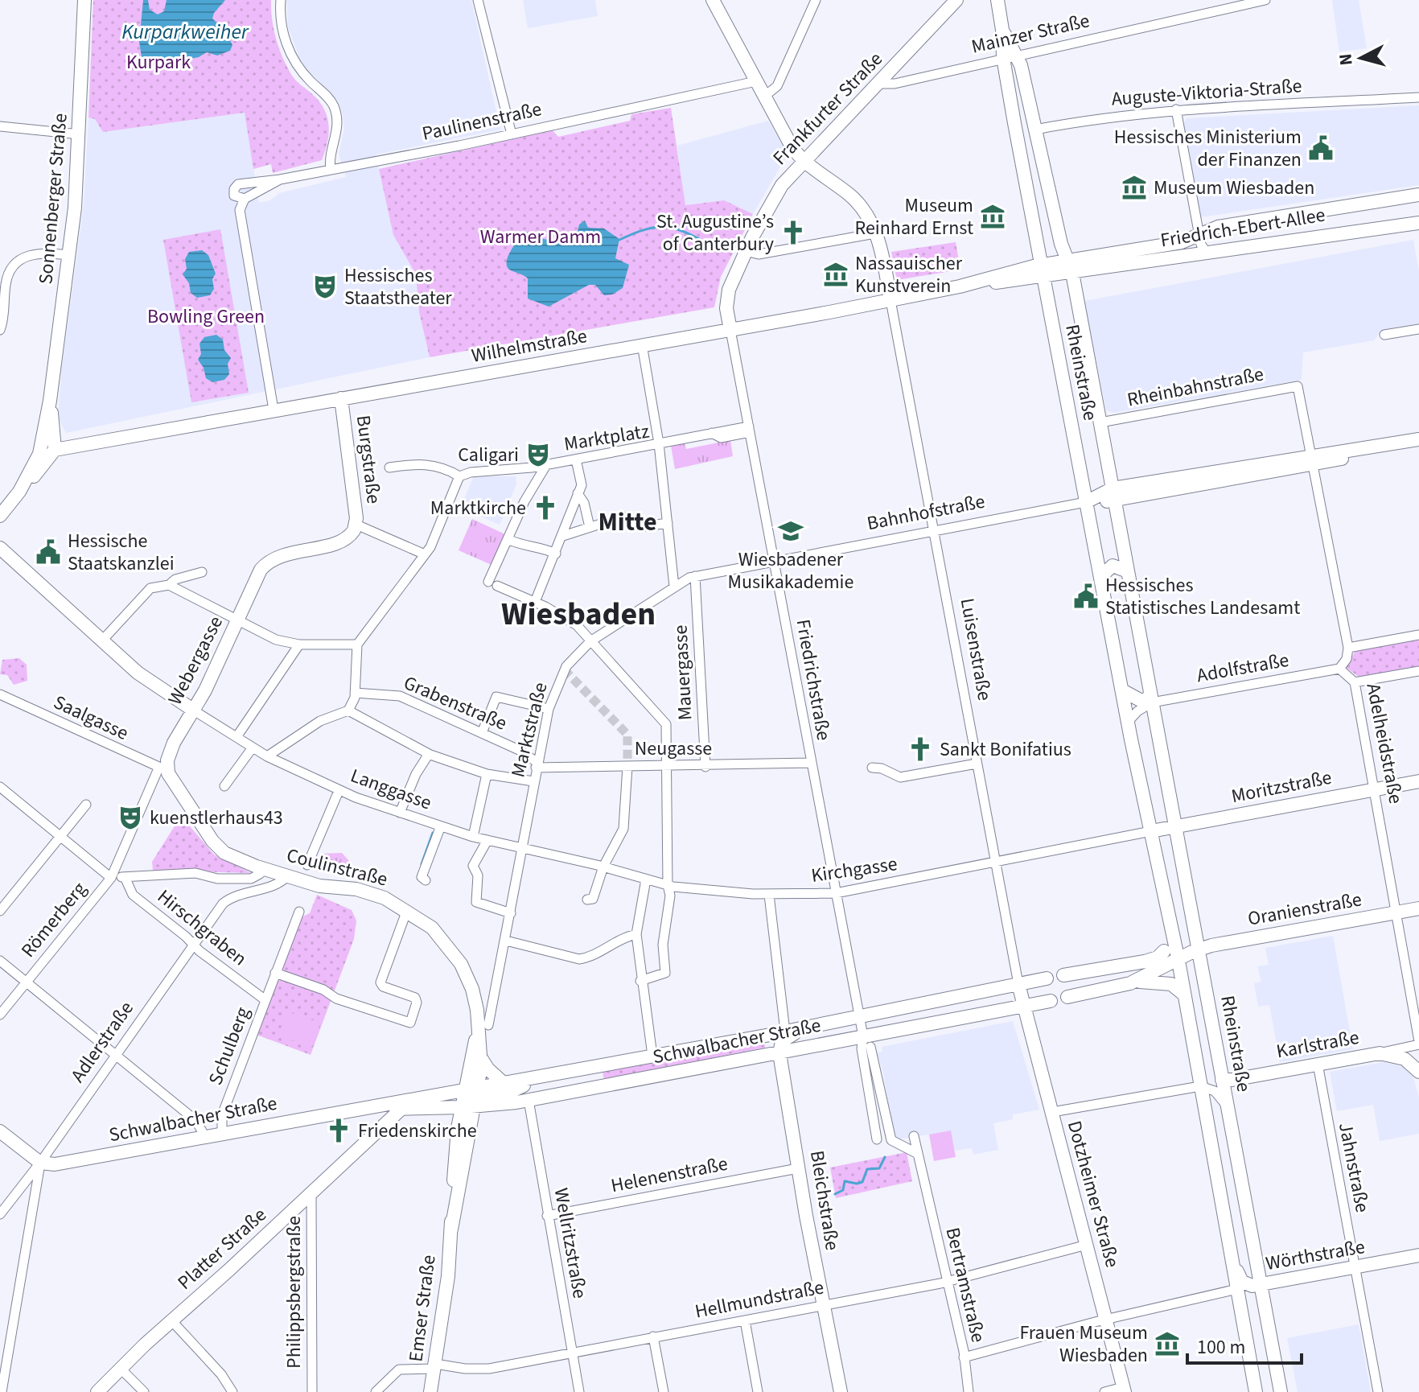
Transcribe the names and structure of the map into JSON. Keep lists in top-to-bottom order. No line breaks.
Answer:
{"streets":{"main road":["Frankfurter Straße","Sonnenberger Straße","Friedrich-Ebert-Allee","Wilhelmstraße","Rheinstraße","Burgstraße","Bahnhofstraße","Luisenstraße","Webergasse","Moritzstraße","Langgasse","Coulinstraße","Oranienstraße","Schwalbacher Straße","Karlstraße","Dotzheimer Straße","Bleichstraße","Platter Straße","Wörthstraße","Emser Straße"],"street":["Mainzer Straße","Auguste-Viktoria-Straße","Paulinenstraße","Rheinbahnstraße","Marktplatz","Adolfstraße","Mauergasse","Friedrichstraße","Grabenstraße","Saalgasse","Marktstraße","Adelheidstraße","Neugasse","Kirchgasse","Römerberg","Hirschgraben","Adlerstraße","Schulberg","Jahnstraße","Helenenstraße","Wellritzstraße","Bertramstraße","Philippsbergstraße","Hellmundstraße"]},"crossings":[["Mainzer Straße","Frankfurter Straße"],["Mainzer Straße","Rheinstraße"],["Auguste-Viktoria-Straße","Rheinstraße"],["Frankfurter Straße","Wilhelmstraße"],["Frankfurter Straße","Friedrichstraße"],["Sonnenberger Straße","Wilhelmstraße"],["Friedrich-Ebert-Allee","Wilhelmstraße"],["Friedrich-Ebert-Allee","Rheinstraße"],["Wilhelmstraße","Rheinstraße"],["Wilhelmstraße","Burgstraße"],["Wilhelmstraße","Luisenstraße"],["Wilhelmstraße","Friedrichstraße"],["Rheinstraße","Rheinbahnstraße"],["Rheinstraße","Bahnhofstraße"],["Rheinstraße","Adolfstraße"],["Rheinstraße","Moritzstraße"],["Rheinstraße","Kirchgasse"],["Rheinstraße","Oranienstraße"],["Rheinstraße","Karlstraße"],["Rheinstraße","Wörthstraße"],["Rheinbahnstraße","Bahnhofstraße"],["Marktplatz","Marktstraße"],["Burgstraße","Webergasse"],["Bahnhofstraße","Luisenstraße"],["Bahnhofstraße","Friedrichstraße"],["Bahnhofstraße","Marktstraße"],["Luisenstraße","Kirchgasse"],["Luisenstraße","Schwalbacher Straße"],["Luisenstraße","Dotzheimer Straße"],["Webergasse","Saalgasse"],["Webergasse","Langgasse"],["Webergasse","Coulinstraße"],["Webergasse","Römerberg"],["Adolfstraße","Adelheidstraße"],["Mauergasse","Marktstraße"],["Mauergasse","Neugasse"],["Friedrichstraße","Marktstraße"],["Friedrichstraße","Neugasse"],["Friedrichstraße","Kirchgasse"],["Friedrichstraße","Schwalbacher Straße"],["Grabenstraße","Marktstraße"],["Grabenstraße","Neugasse"],["Saalgasse","Coulinstraße"],["Saalgasse","Römerberg"],["Marktstraße","Neugasse"],["Marktstraße","Langgasse"],["Marktstraße","Coulinstraße"],["Marktstraße","Kirchgasse"],["Adelheidstraße","Moritzstraße"],["Adelheidstraße","Oranienstraße"],["Adelheidstraße","Karlstraße"],["Moritzstraße","Kirchgasse"],["Langgasse","Kirchgasse"],["Coulinstraße","Römerberg"],["Coulinstraße","Schwalbacher Straße"],["Coulinstraße","Adlerstraße"],["Coulinstraße","Emser Straße"],["Hirschgraben","Adlerstraße"],["Hirschgraben","Schulberg"],["Schwalbacher Straße","Adlerstraße"],["Schwalbacher Straße","Schulberg"],["Schwalbacher Straße","Dotzheimer Straße"],["Schwalbacher Straße","Bleichstraße"],["Schwalbacher Straße","Wellritzstraße"],["Schwalbacher Straße","Platter Straße"],["Schwalbacher Straße","Emser Straße"],["Karlstraße","Jahnstraße"],["Jahnstraße","Wörthstraße"],["Helenenstraße","Bleichstraße"],["Helenenstraße","Wellritzstraße"],["Dotzheimer Straße","Hellmundstraße"],["Bleichstraße","Hellmundstraße"],["Wellritzstraße","Hellmundstraße"],["Platter Straße","Philippsbergstraße"],["Bertramstraße","Hellmundstraße"],["Hellmundstraße","Emser Straße"]],"districts":["Mitte","Wiesbaden"],"water":["Kurparkweiher"],"parks":["Kurpark","Warmer Damm","Bowling Green"],"places":{"public building":["Hessisches Ministerium der Finanzen","Hessische Staatskanzlei","Hessisches Statistisches Landesamt"],"museum":["Museum Wiesbaden","Museum Reinhard Ernst","Nassauischer Kunstverein","Frauen Museum Wiesbaden"],"church":["St. Augustine’s of Canterbury","Marktkirche","Sankt Bonifatius","Friedenskirche"],"theatre":["Hessisches Staatstheater","Caligari","kuenstlerhaus43"],"school or university":["Wiesbadener Musikakademie"]},"scale_bar":"100 m","north":"left"}
